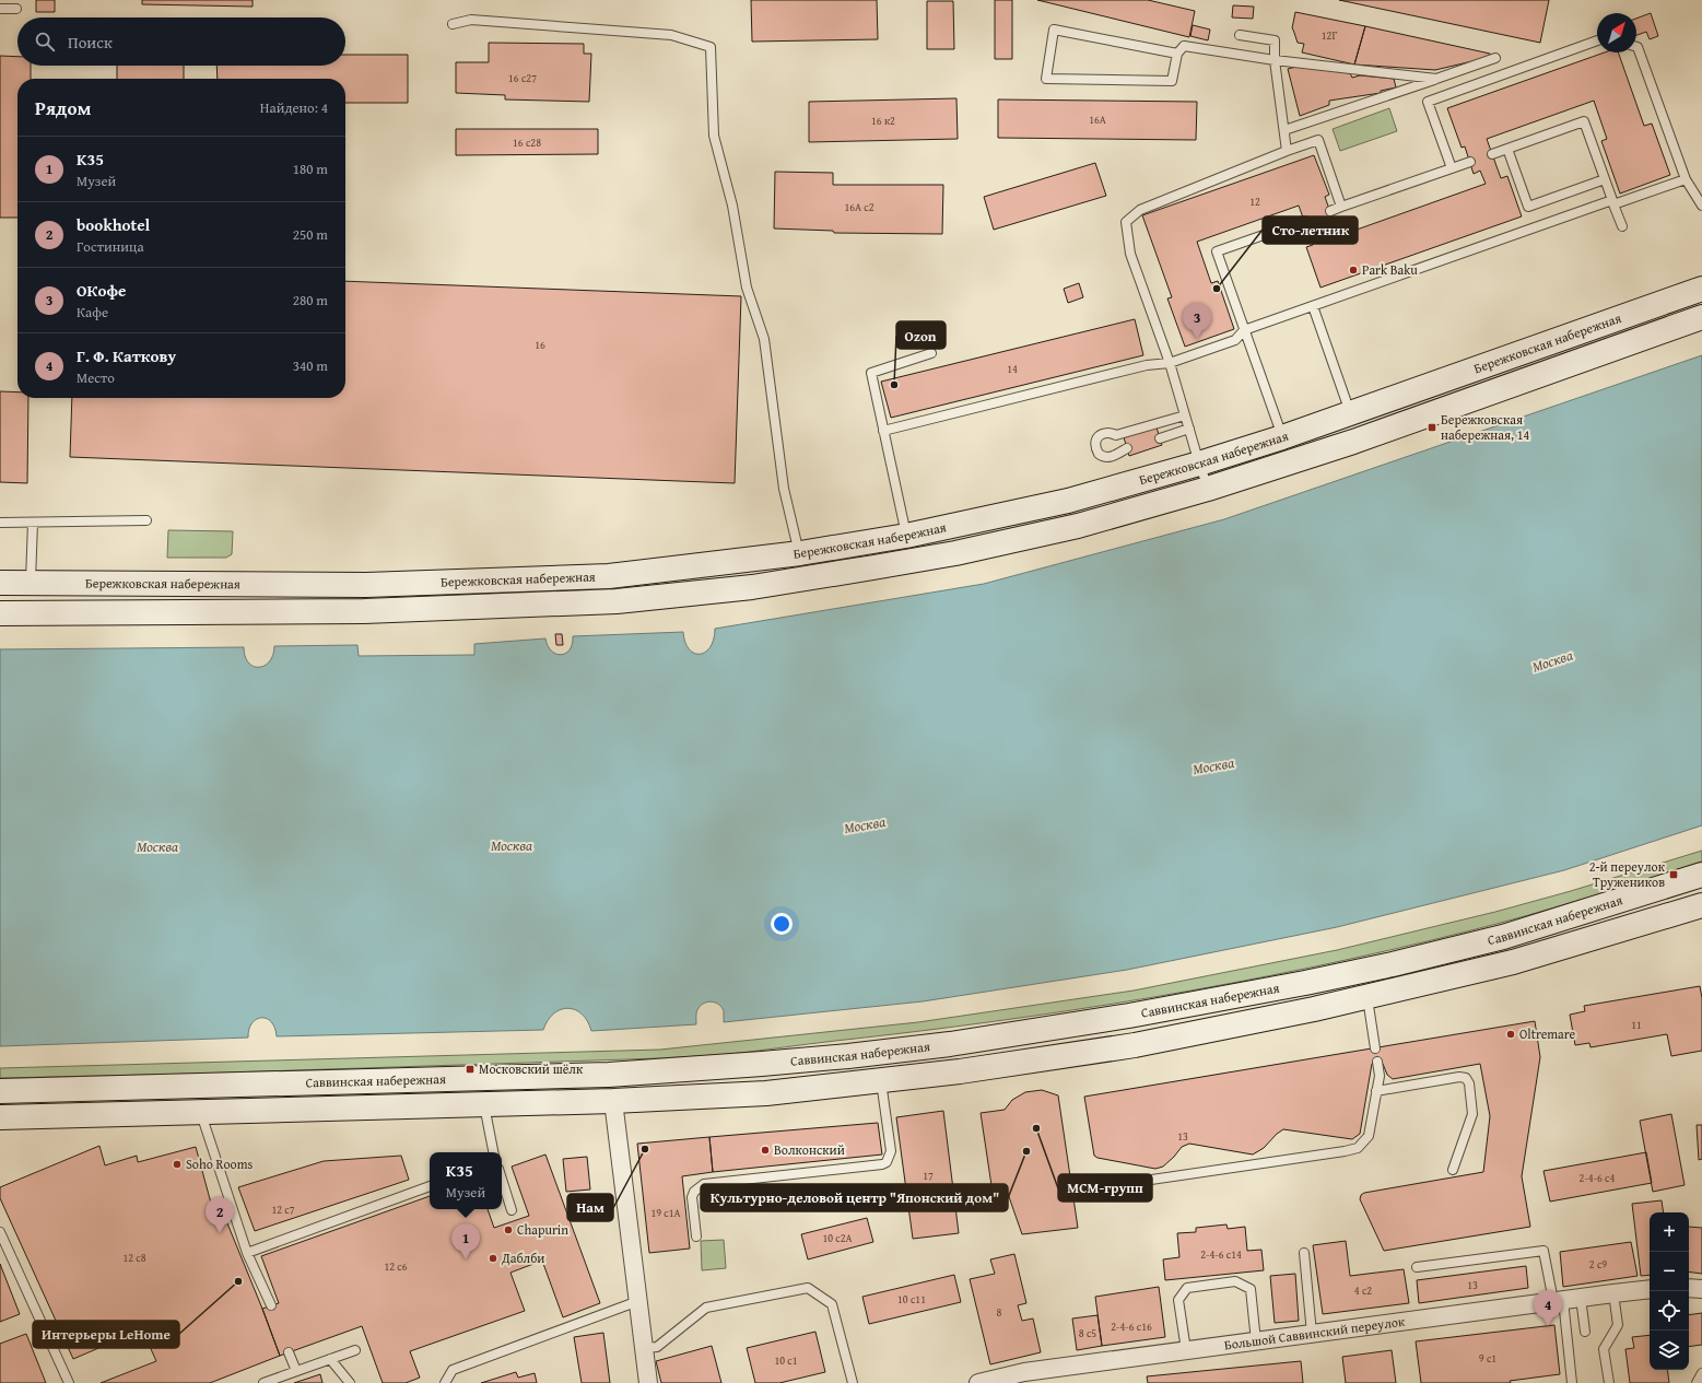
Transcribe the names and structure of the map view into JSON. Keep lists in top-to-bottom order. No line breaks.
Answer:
{"streets":{"main road":["Бережковская набережная","Саввинская набережная"],"street":["Большой Саввинский переулок"]},"water":["Москва"],"places":{"other":["Park Baku","Сто-летник","Ozon","Oltremare","МСМ-групп","Нам","Волконский","Культурно-деловой центр \"Японский дом\"","Soho Rooms","Chapurin","Даблби","Интерьеры LeHome"],"transit":["Бережковская набережная, 14","2-й переулок Тружеников","Московский шёлк"]},"house_numbers":["12Г","16 с27","16А","16 к2","16 с28","12","16А с2","16","14","11","13","17","2-4-6 с4","12 с7","19 с1А","10 с2А","2-4-6 с14","12 с8","2 с9","12 с6","13","4 с2","10 с11","8","2-4-6 с16","8 с5","9 с1","10 с1"],"north":"top right","page":{"search":"Поиск","heading":["Рядом","Найдено: 4"],"list":[{"mark":"1","name":"K35","note":"Музей","value":"180 m"},{"mark":"2","name":"bookhotel","note":"Гостиница","value":"250 m"},{"mark":"3","name":"ОКофе","note":"Кафе","value":"280 m"},{"mark":"4","name":"Г. Ф. Каткову","note":"Место","value":"340 m"}],"pins":["3","2","1","4"],"popup":["K35","Музей"],"map_buttons":["+","−"]}}
